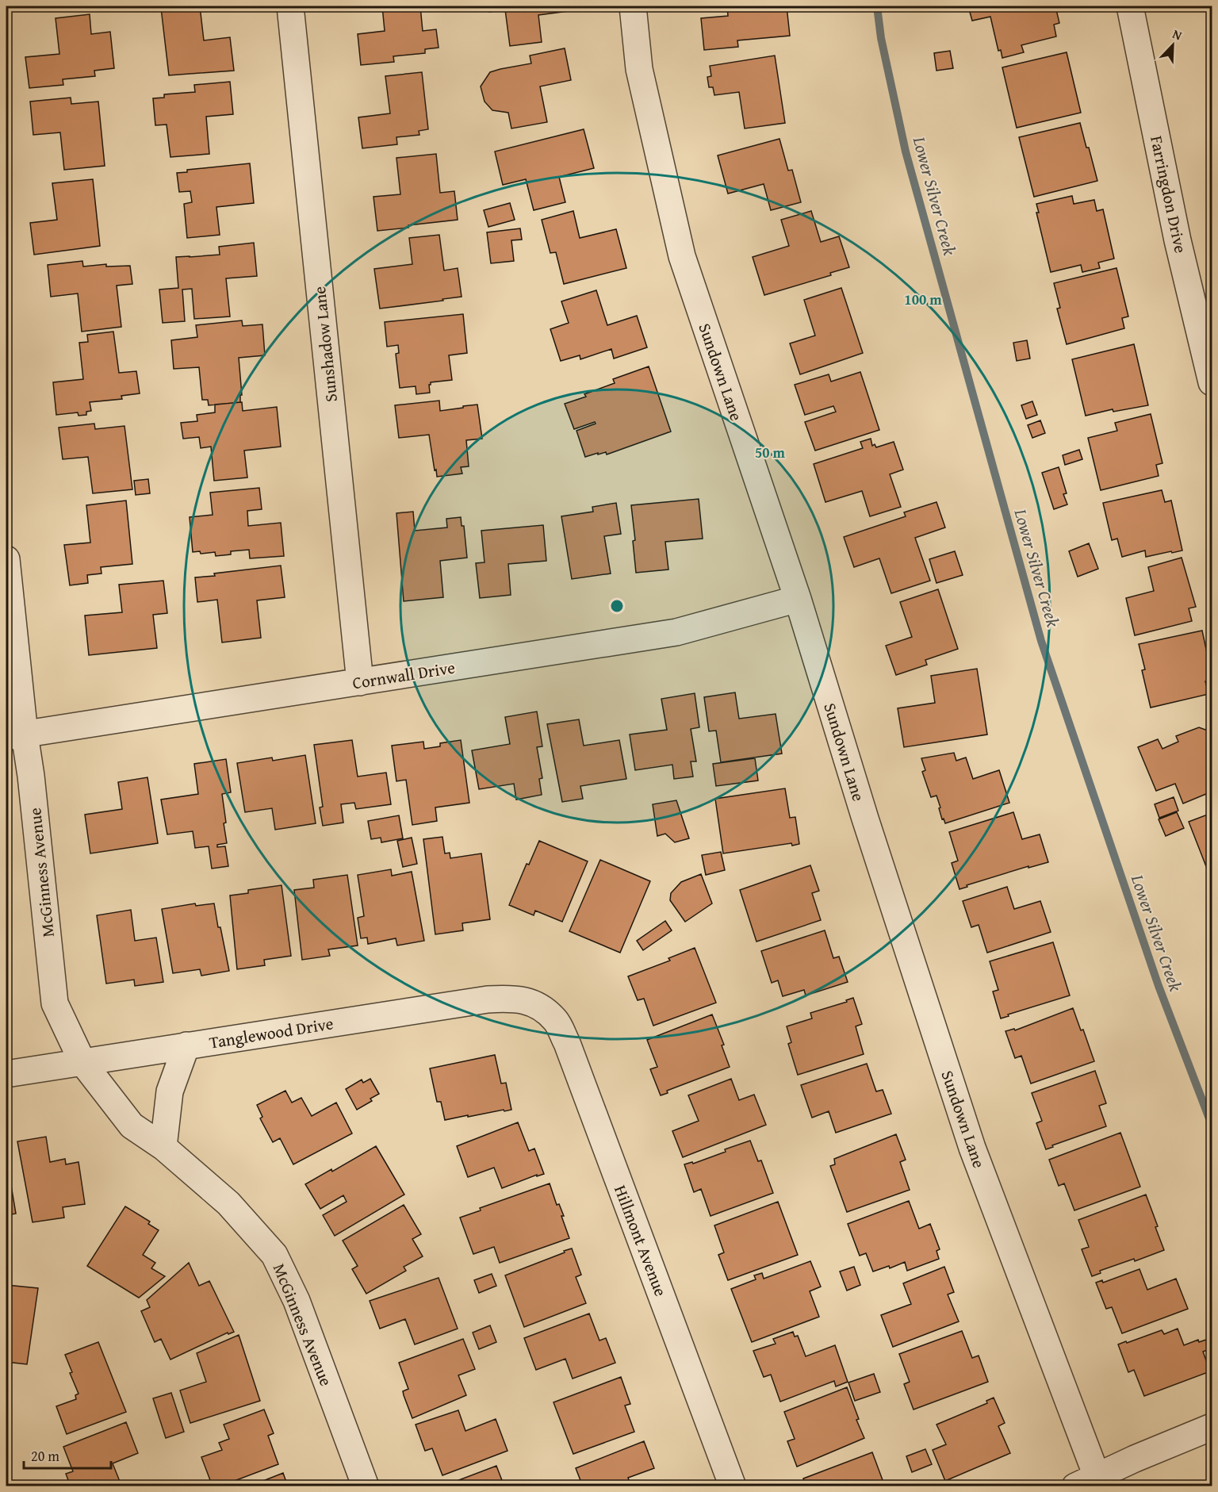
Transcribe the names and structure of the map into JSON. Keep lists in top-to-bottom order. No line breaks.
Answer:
{"streets":{"street":["Farringdon Drive","Sunshadow Lane","Sundown Lane","Cornwall Drive","McGinness Avenue","Tanglewood Drive","Hillmont Avenue"]},"crossings":[["Sunshadow Lane","Cornwall Drive"],["Sundown Lane","Cornwall Drive"],["Cornwall Drive","McGinness Avenue"],["McGinness Avenue","Tanglewood Drive"],["Tanglewood Drive","Hillmont Avenue"]],"water":["Lower Silver Creek"],"scale_bar":"20 m","north":"top right","rings":["100 m","50 m"]}
